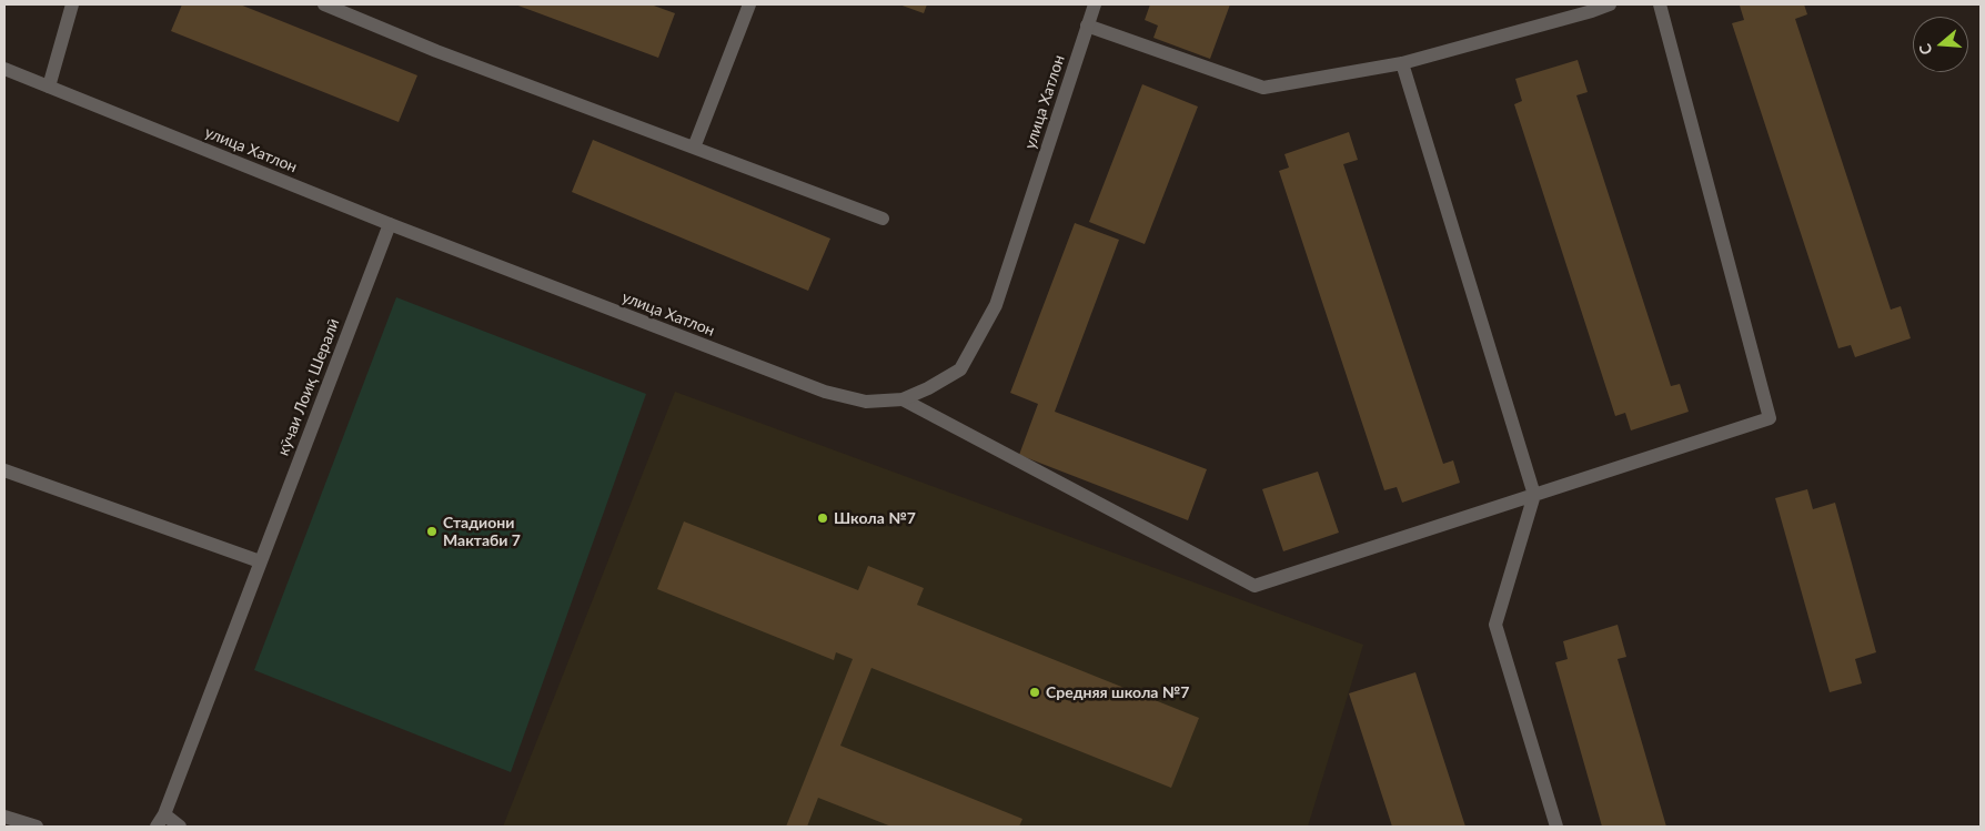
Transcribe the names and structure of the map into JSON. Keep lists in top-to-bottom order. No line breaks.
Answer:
{"streets":{"street":["улица Хатлон","кӯчаи Лоиқ Шералӣ"]},"crossings":[["улица Хатлон","кӯчаи Лоиқ Шералӣ"]],"places":["Школа №7","Стадиони Мактаби 7","Средняя школа №7"],"north":"left"}
